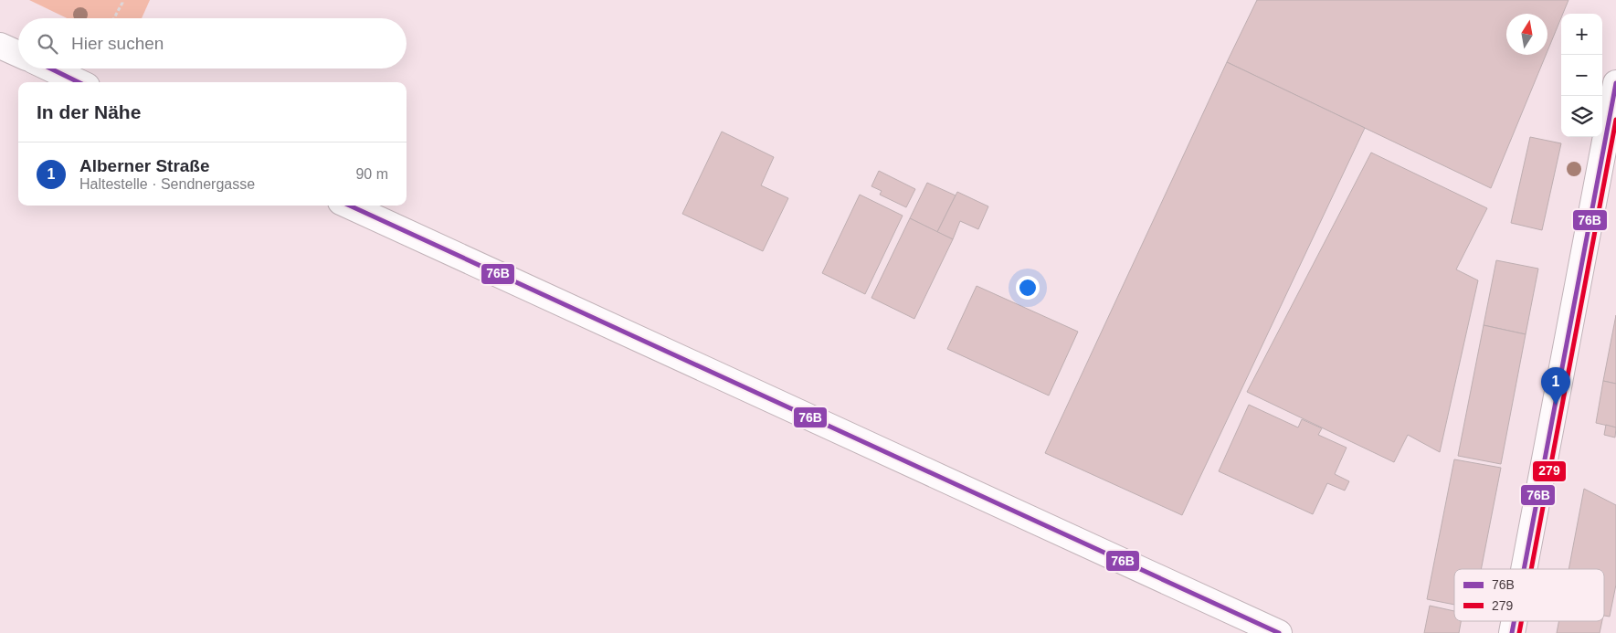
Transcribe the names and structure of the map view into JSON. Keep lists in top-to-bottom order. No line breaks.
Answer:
{"lines":["transit line 76B","transit line 279"],"legend":["76B","279"],"north":"top","page":{"map_buttons":["+","−"],"search":"Hier suchen","heading":"In der Nähe","list":[{"mark":"1","name":"Alberner Straße","note":"Haltestelle · Sendnergasse","value":"90 m"}],"pins":"1"}}
